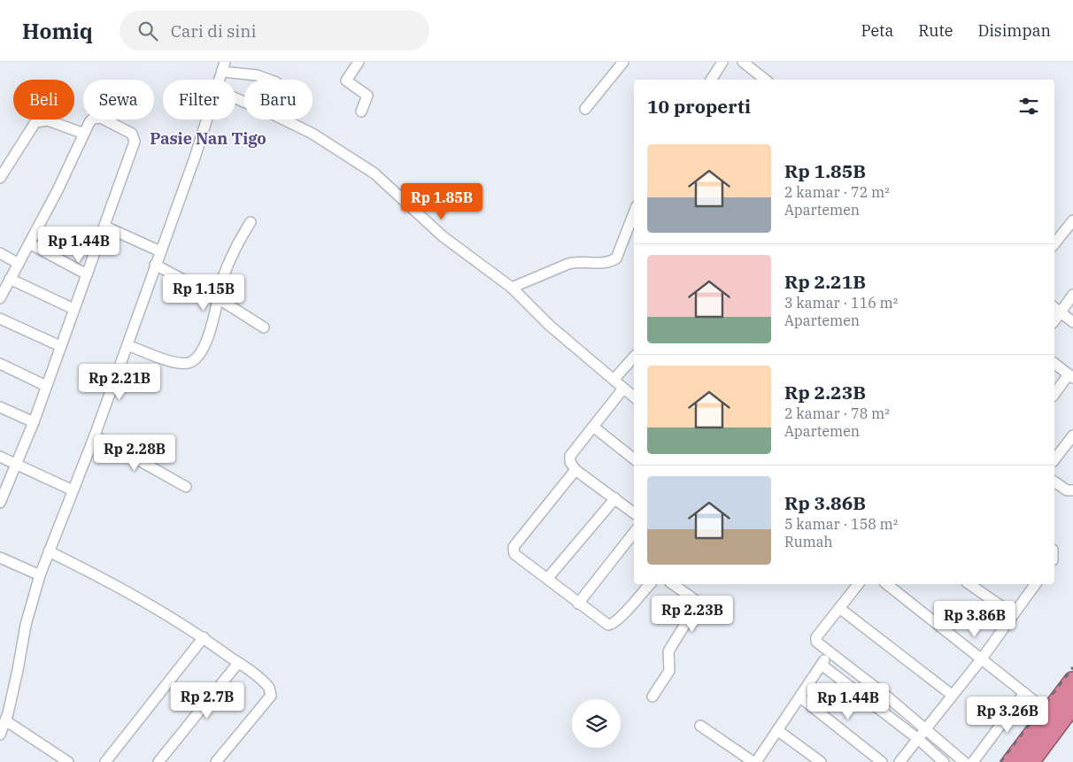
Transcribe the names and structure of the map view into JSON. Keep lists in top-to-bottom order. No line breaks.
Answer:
{"districts":["Pasie Nan Tigo"],"page":{"header":"Homiq","search":"Cari di sini","nav":["Peta","Rute","Disimpan"],"chip":["Beli","Sewa","Filter","Baru"],"heading":"10 properti","list":[{"name":"Rp 1.85B","note":"2 kamar · 72 m² · Apartemen"},{"name":"Rp 2.21B","note":"3 kamar · 116 m² · Apartemen"},{"name":"Rp 2.23B","note":"2 kamar · 78 m² · Apartemen"},{"name":"Rp 3.86B","note":"5 kamar · 158 m² · Rumah"}],"price":["Rp 1.85B","Rp 1.44B","Rp 1.15B","Rp 2.21B","Rp 2.28B","Rp 2.23B","Rp 3.86B","Rp 2.7B","Rp 1.44B","Rp 3.26B"]}}
